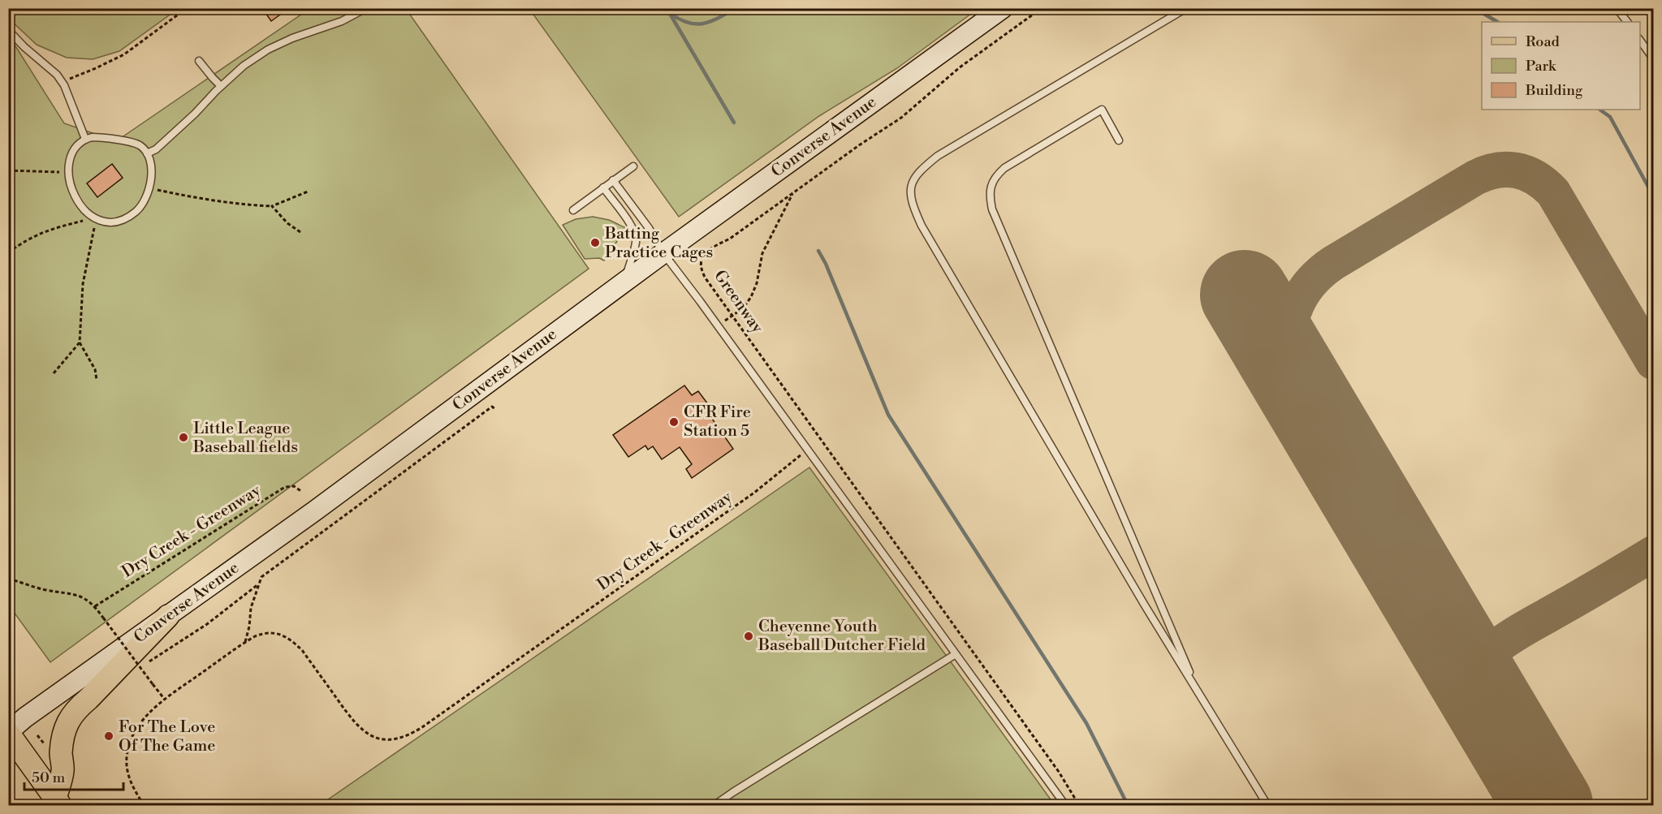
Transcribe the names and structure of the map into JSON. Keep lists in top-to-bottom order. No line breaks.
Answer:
{"streets":{"main road":["Converse Avenue"],"path":["Greenway","Dry Creek - Greenway"]},"places":["Batting Practice Cages","CFR Fire Station 5","Little League Baseball fields","Cheyenne Youth Baseball Dutcher Field","For The Love Of The Game"],"legend":["Road","Park","Building"],"scale_bar":"50 m"}
